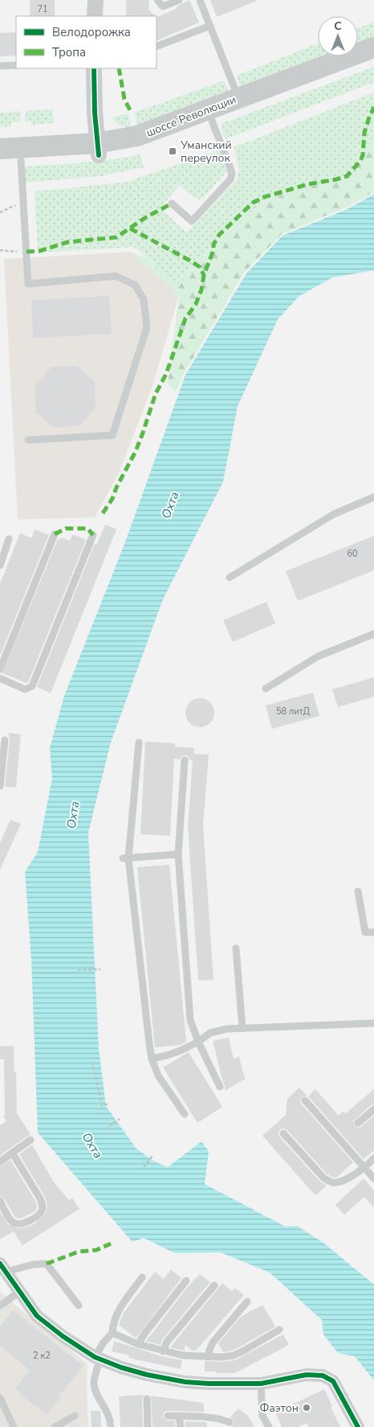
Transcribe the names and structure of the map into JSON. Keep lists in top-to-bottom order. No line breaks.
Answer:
{"streets":{"main road":["шоссе Революции"]},"water":["Охта"],"places":{"transit":["Уманский переулок"],"other":["Фаэтон"]},"house_numbers":["71","60","58 литД","2 к2"],"legend":["Велодорожка","Тропа"],"north":"top"}
